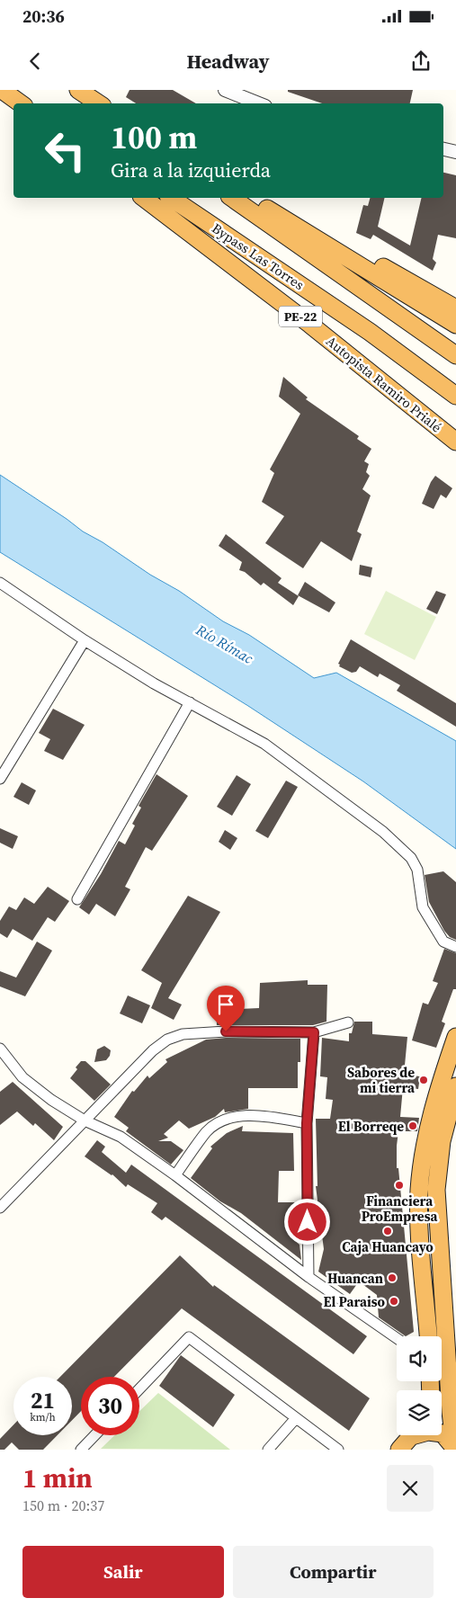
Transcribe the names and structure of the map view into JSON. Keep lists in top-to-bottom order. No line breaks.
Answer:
{"streets":{"highway":["Bypass Las Torres","PE-22","Autopista Ramiro Prialé"]},"water":["Río Rímac"],"places":["Sabores de mi tierra","El Borreqe","Financiera ProEmpresa","Caja Huancayo","Huancan","El Paraiso"],"page":{"status":"20:36","header":"Headway","turn":["100 m","Gira a la izquierda"],"speed":"21 km/h","limit":"30","heading":["1 min","150 m · 20:37"],"buttons":["Salir","Compartir"]}}
